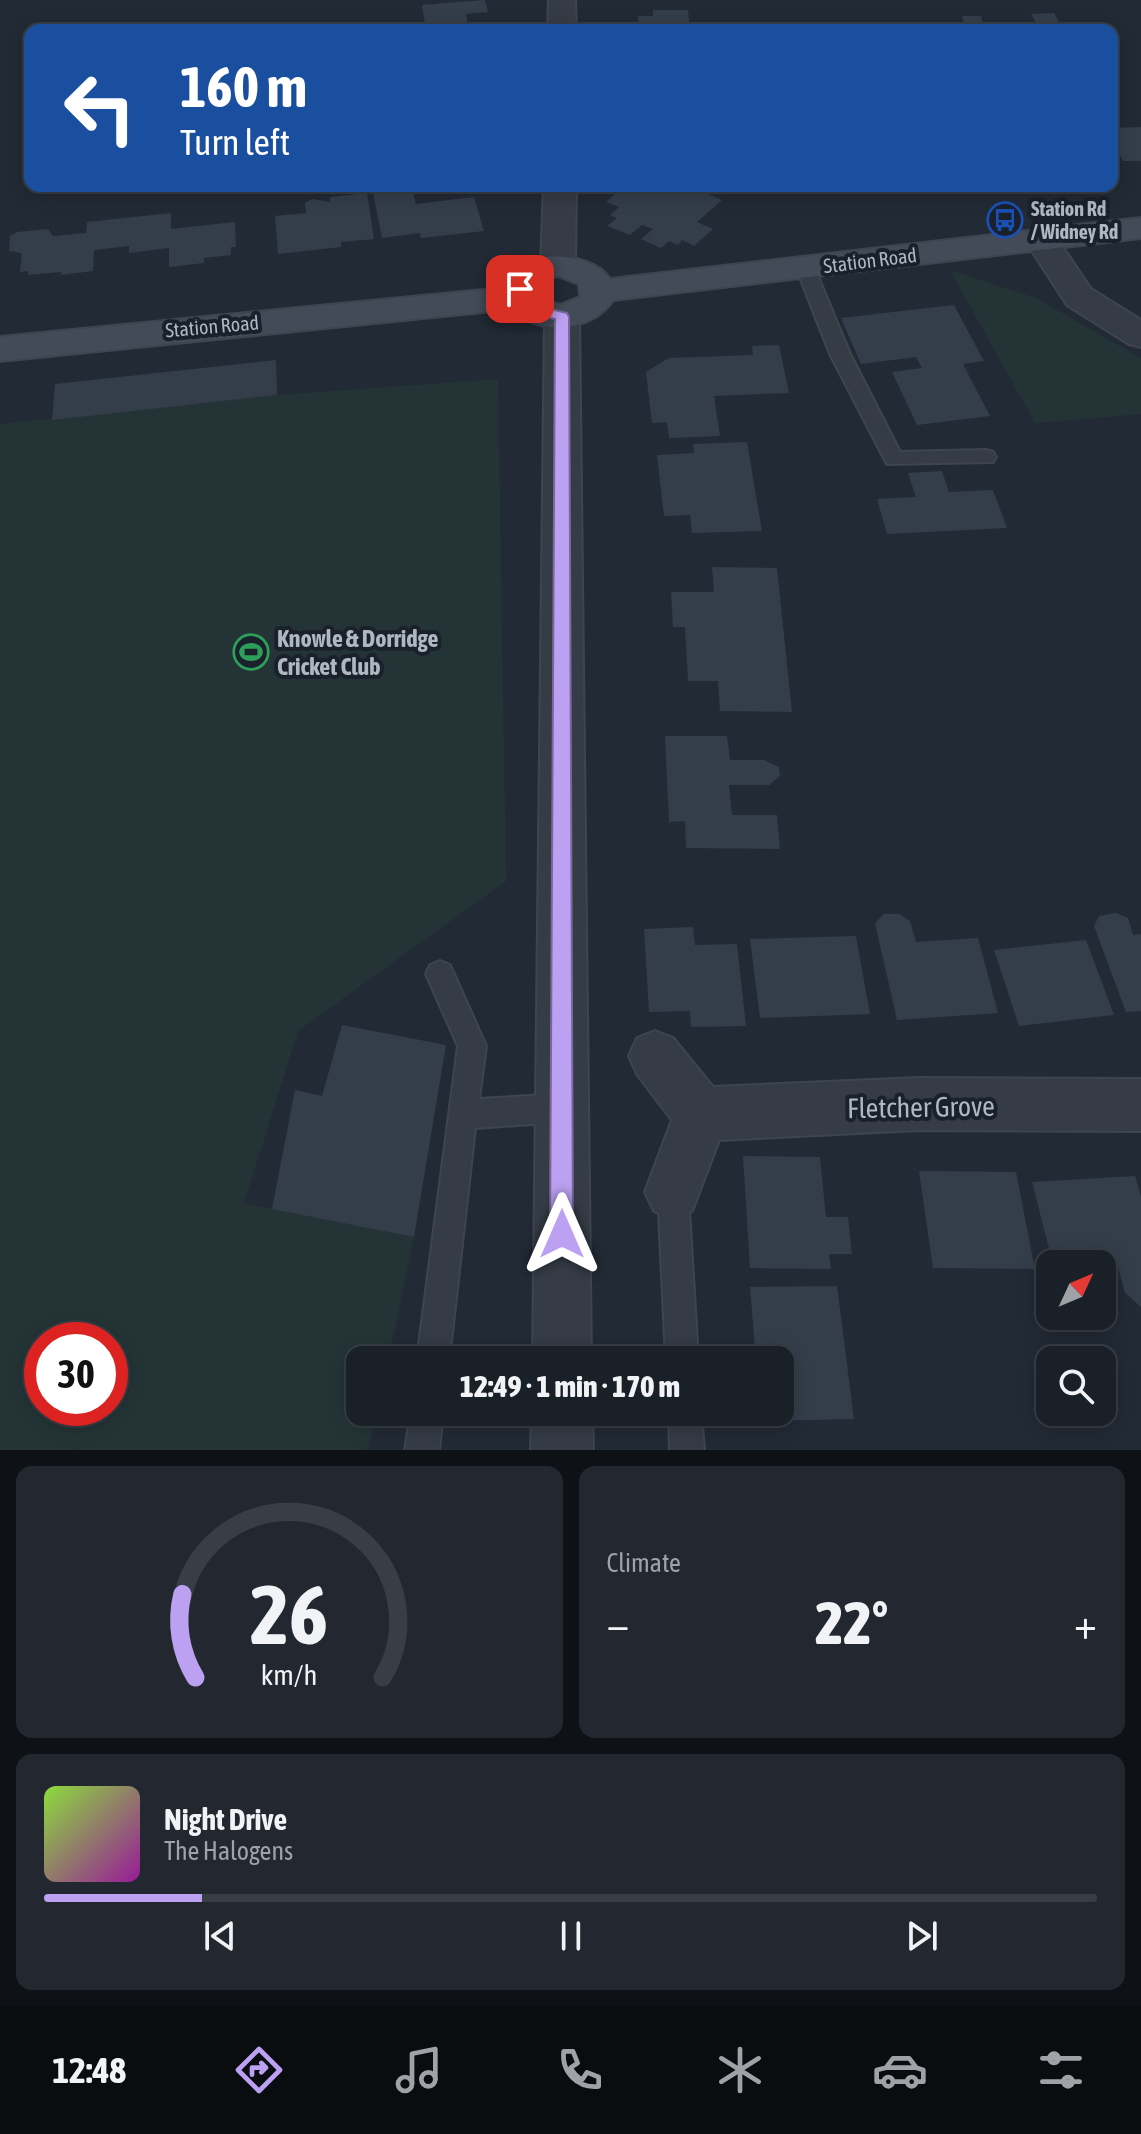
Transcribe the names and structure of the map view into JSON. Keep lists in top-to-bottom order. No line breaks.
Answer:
{"streets":{"main road":["Station Road"],"street":["Fletcher Grove"]},"places":{"bus stop":["Station Rd / Widney Rd"],"sports":["Knowle & Dorridge Cricket Club"]},"north":"top right","page":{"turn":["160 m","Turn left"],"limit":"30","trip":"12:49 · 1 min · 170 m","tile":"Climate","heat":["−","22°","+"],"song":["Night Drive","The Halogens"],"tabs":"12:48","gauge":["26","km/h"]}}
